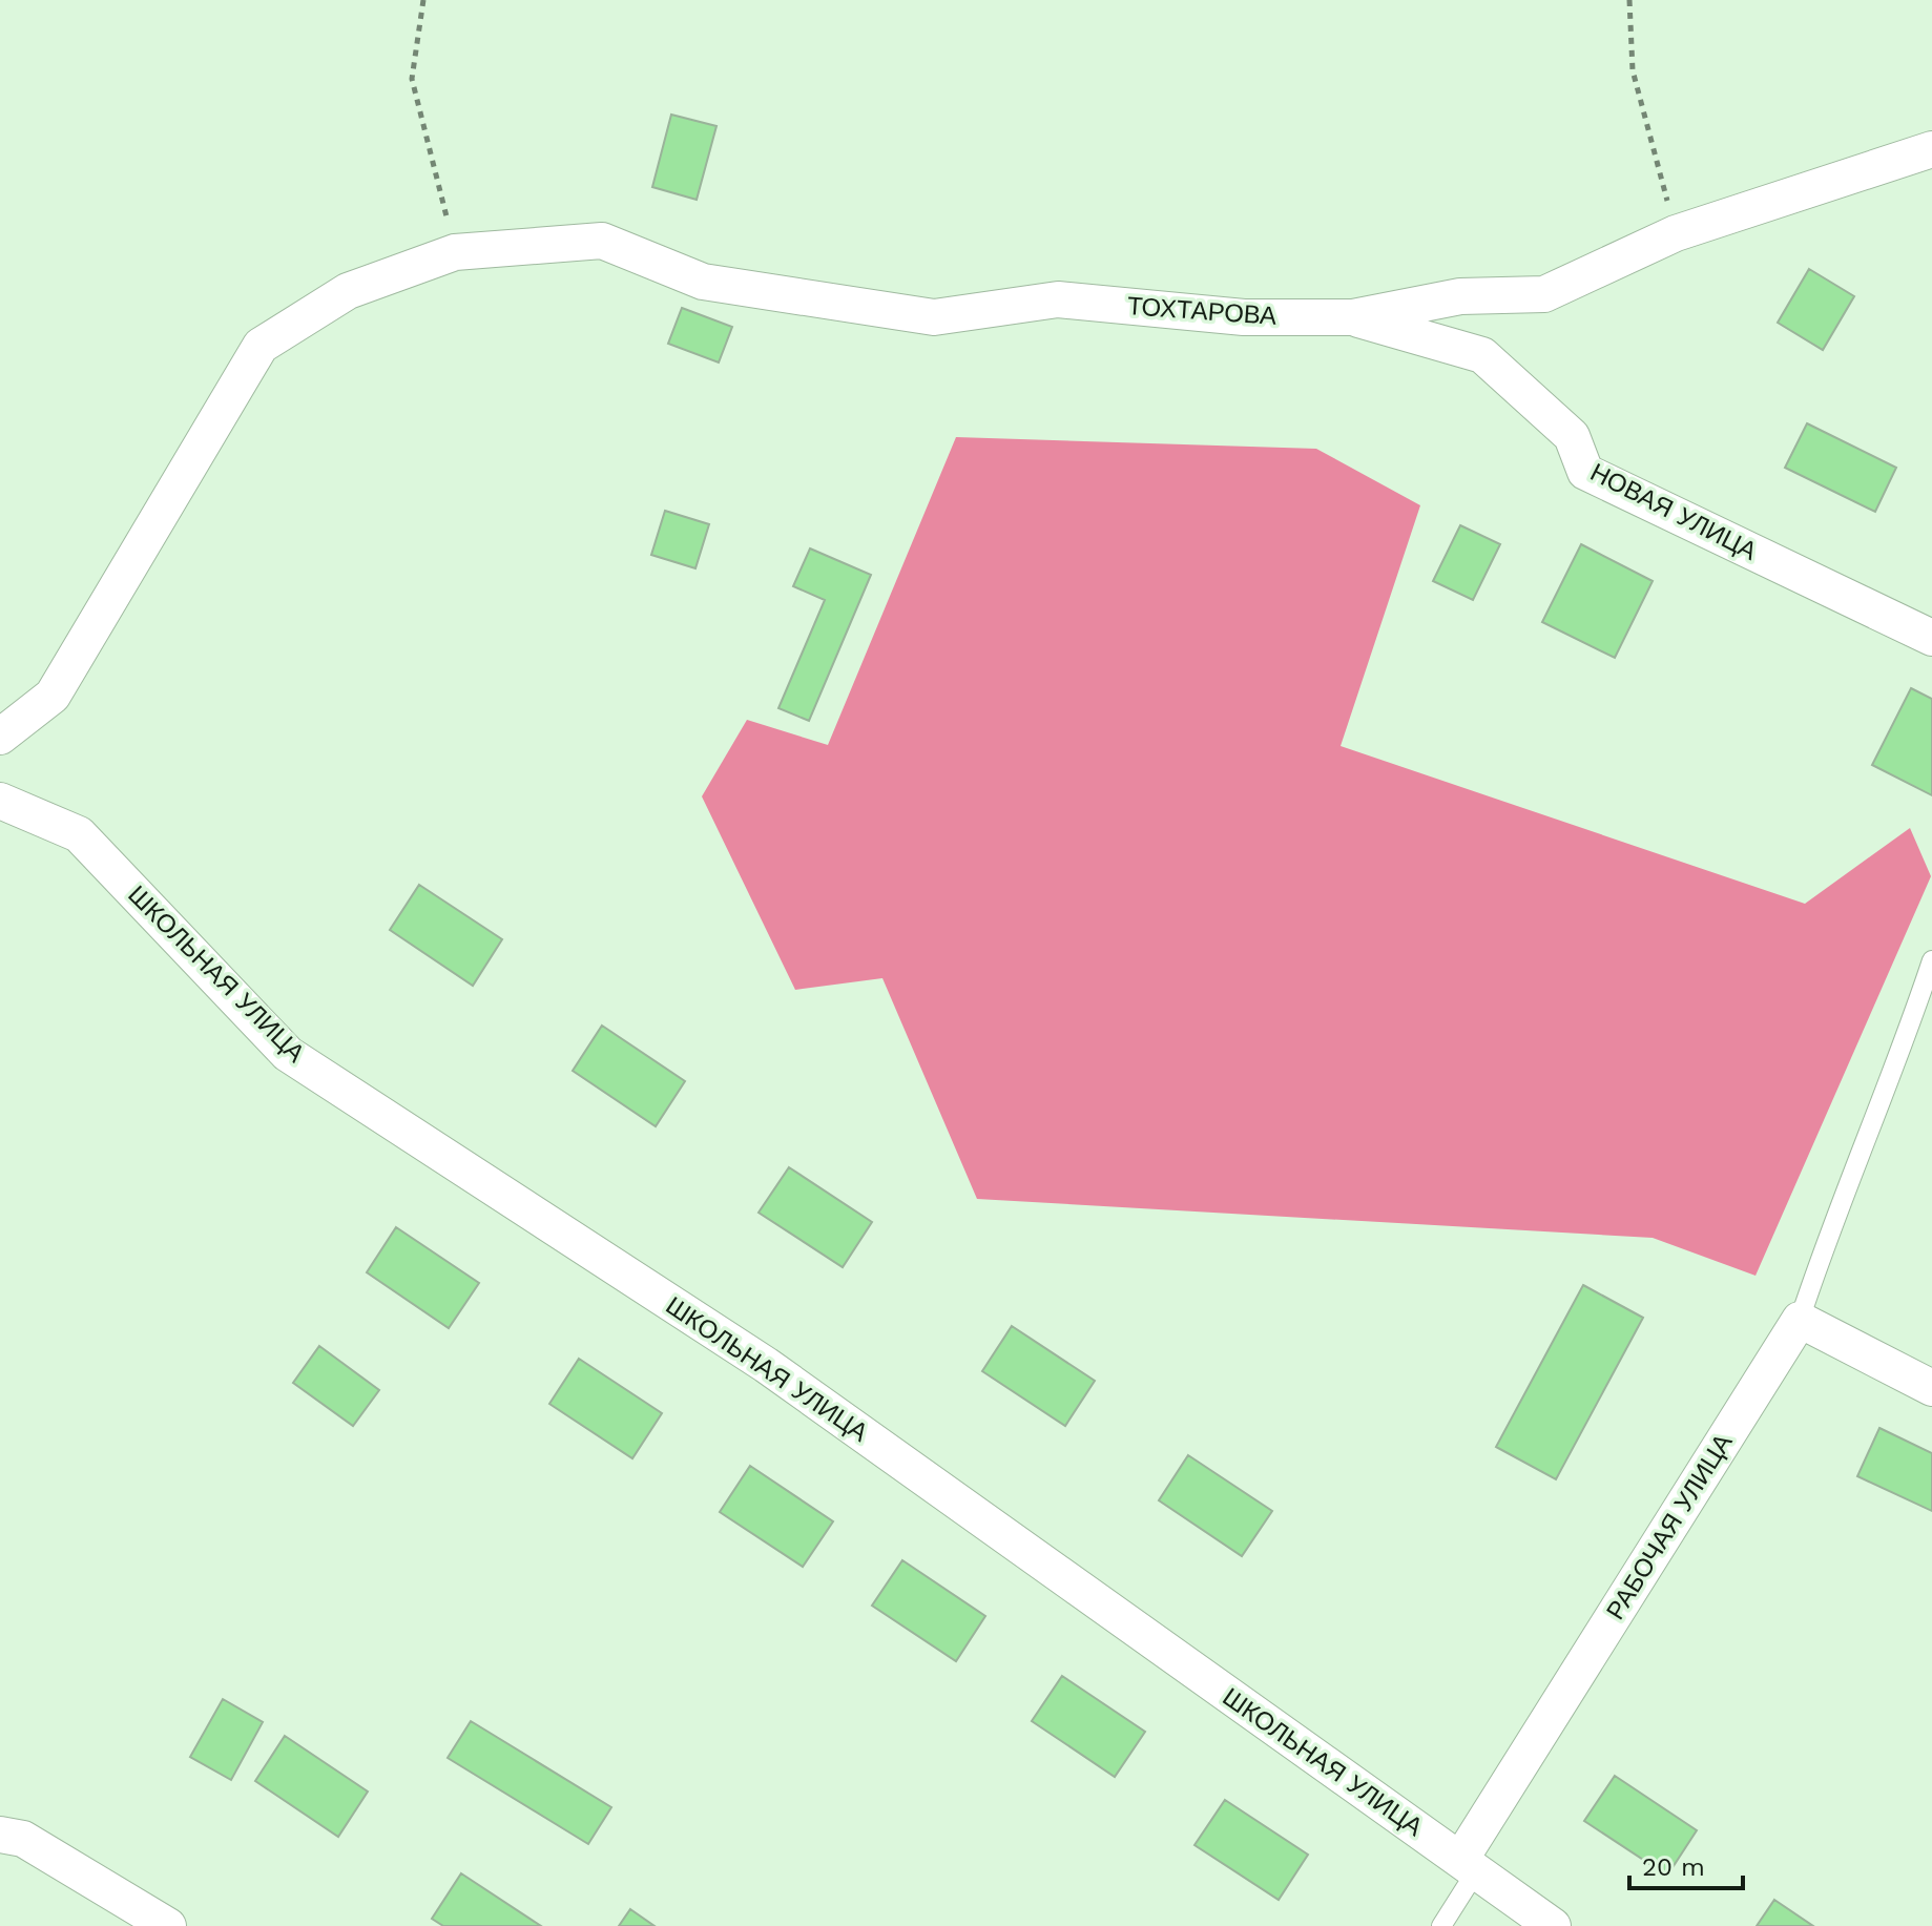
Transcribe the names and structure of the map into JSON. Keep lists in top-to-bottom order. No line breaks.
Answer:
{"streets":{"street":["ТОХТАРОВА","НОВАЯ УЛИЦА","ШКОЛЬНАЯ УЛИЦА","РАБОЧАЯ УЛИЦА"]},"crossings":[["ТОХТАРОВА","НОВАЯ УЛИЦА"],["ШКОЛЬНАЯ УЛИЦА","РАБОЧАЯ УЛИЦА"]],"scale_bar":"20 m"}
